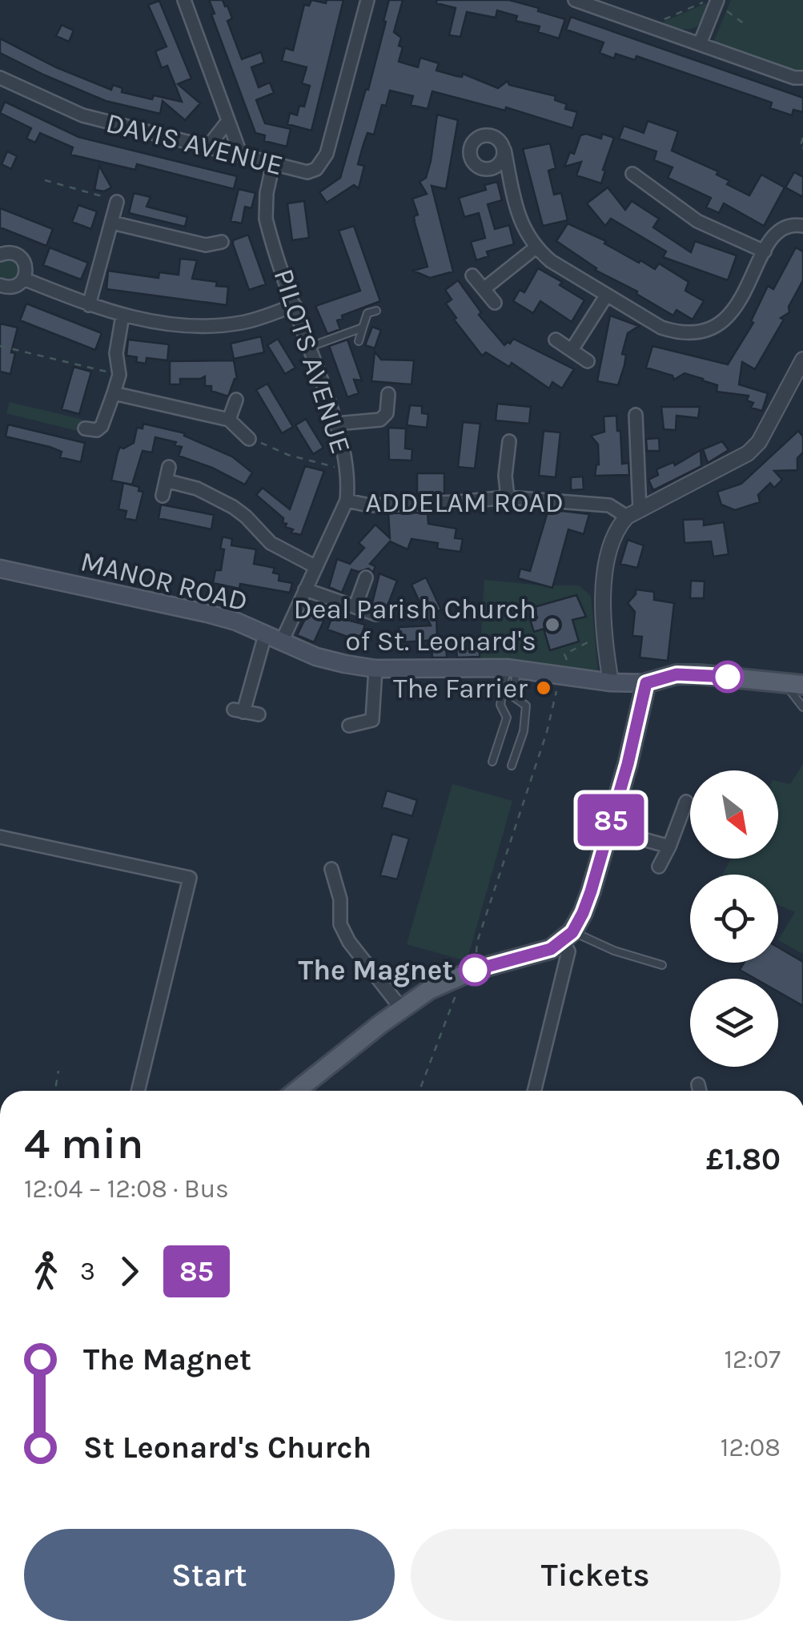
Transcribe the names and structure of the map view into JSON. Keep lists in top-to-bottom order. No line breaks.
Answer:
{"streets":{"main road":["MANOR ROAD"],"street":["DAVIS AVENUE","PILOTS AVENUE","ADDELAM ROAD"]},"crossings":[["DAVIS AVENUE","PILOTS AVENUE"],["PILOTS AVENUE","ADDELAM ROAD"],["PILOTS AVENUE","MANOR ROAD"]],"places":["Deal Parish Church of St. Leonard's","The Farrier","The Magnet"],"lines":["bus line 85"],"north":"bottom right","page":{"on_map":"85","heading":["4 min","12:04 – 12:08 · Bus","£1.80"],"legs":["3","85"],"list":[{"name":"The Magnet","value":"12:07"},{"name":"St Leonard's Church","value":"12:08"}],"buttons":["Start","Tickets"]}}
